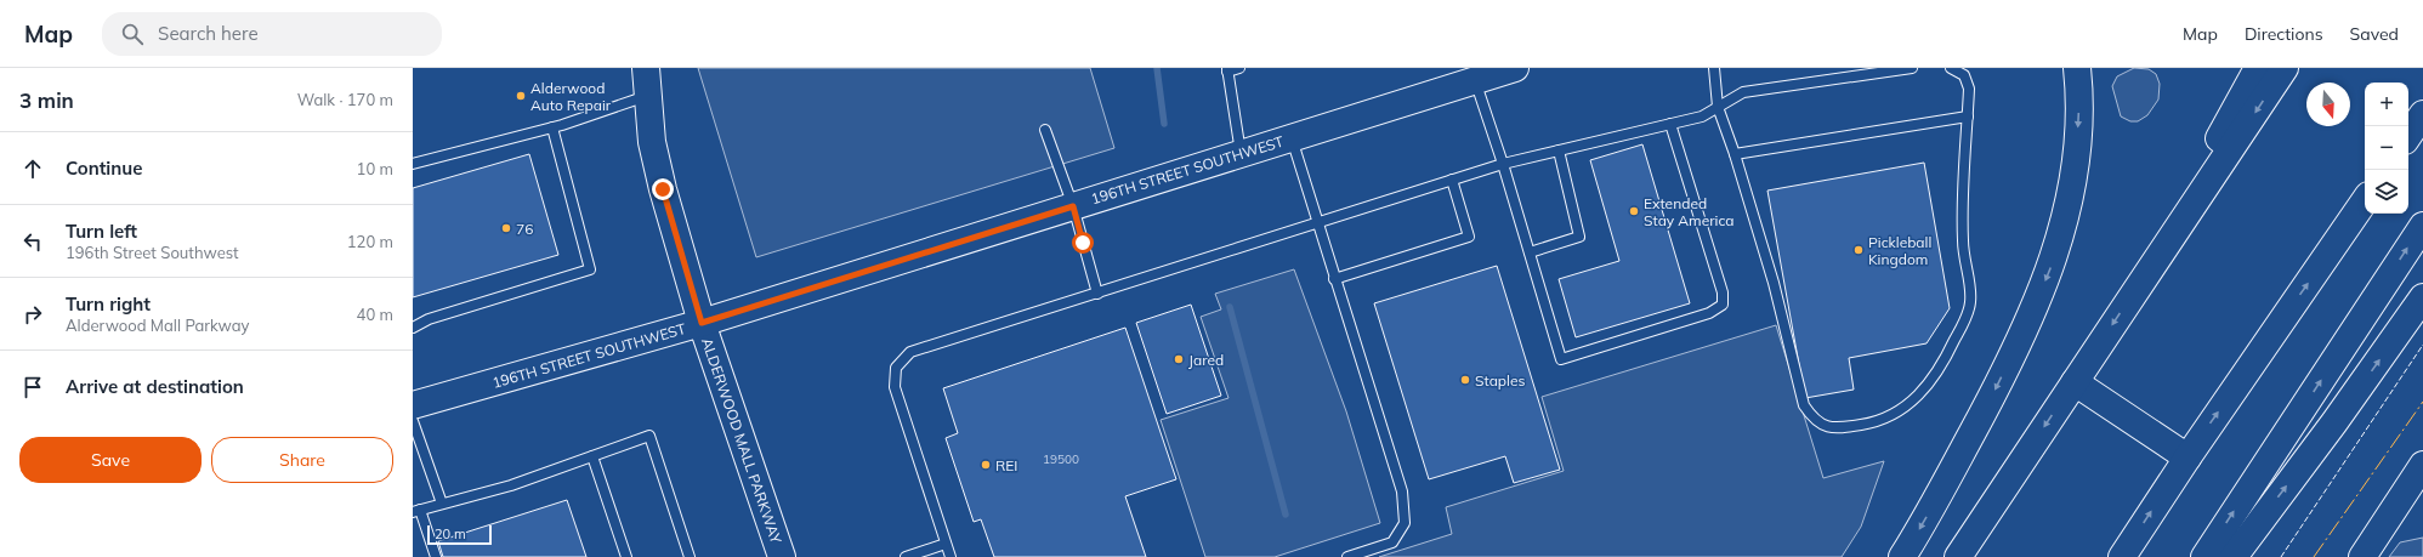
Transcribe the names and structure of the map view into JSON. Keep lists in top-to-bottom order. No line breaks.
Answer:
{"streets":{"main road":["196TH STREET SOUTHWEST","ALDERWOOD MALL PARKWAY"]},"crossings":[["196TH STREET SOUTHWEST","ALDERWOOD MALL PARKWAY"]],"places":["Alderwood Auto Repair","Extended Stay America","76","Pickleball Kingdom","Jared","Staples","REI"],"house_numbers":["19500"],"scale_bar":"20 m","north":"bottom","page":{"header":"Map","search":"Search here","nav":["Map","Directions","Saved"],"heading":["3 min","Walk · 170 m"],"map_buttons":["+","−"],"list":[["Continue","10 m"],["Turn left","196th Street Southwest","120 m"],["Turn right","Alderwood Mall Parkway","40 m"],"Arrive at destination"],"buttons":["Save","Share"],"scale":"20 m"}}
